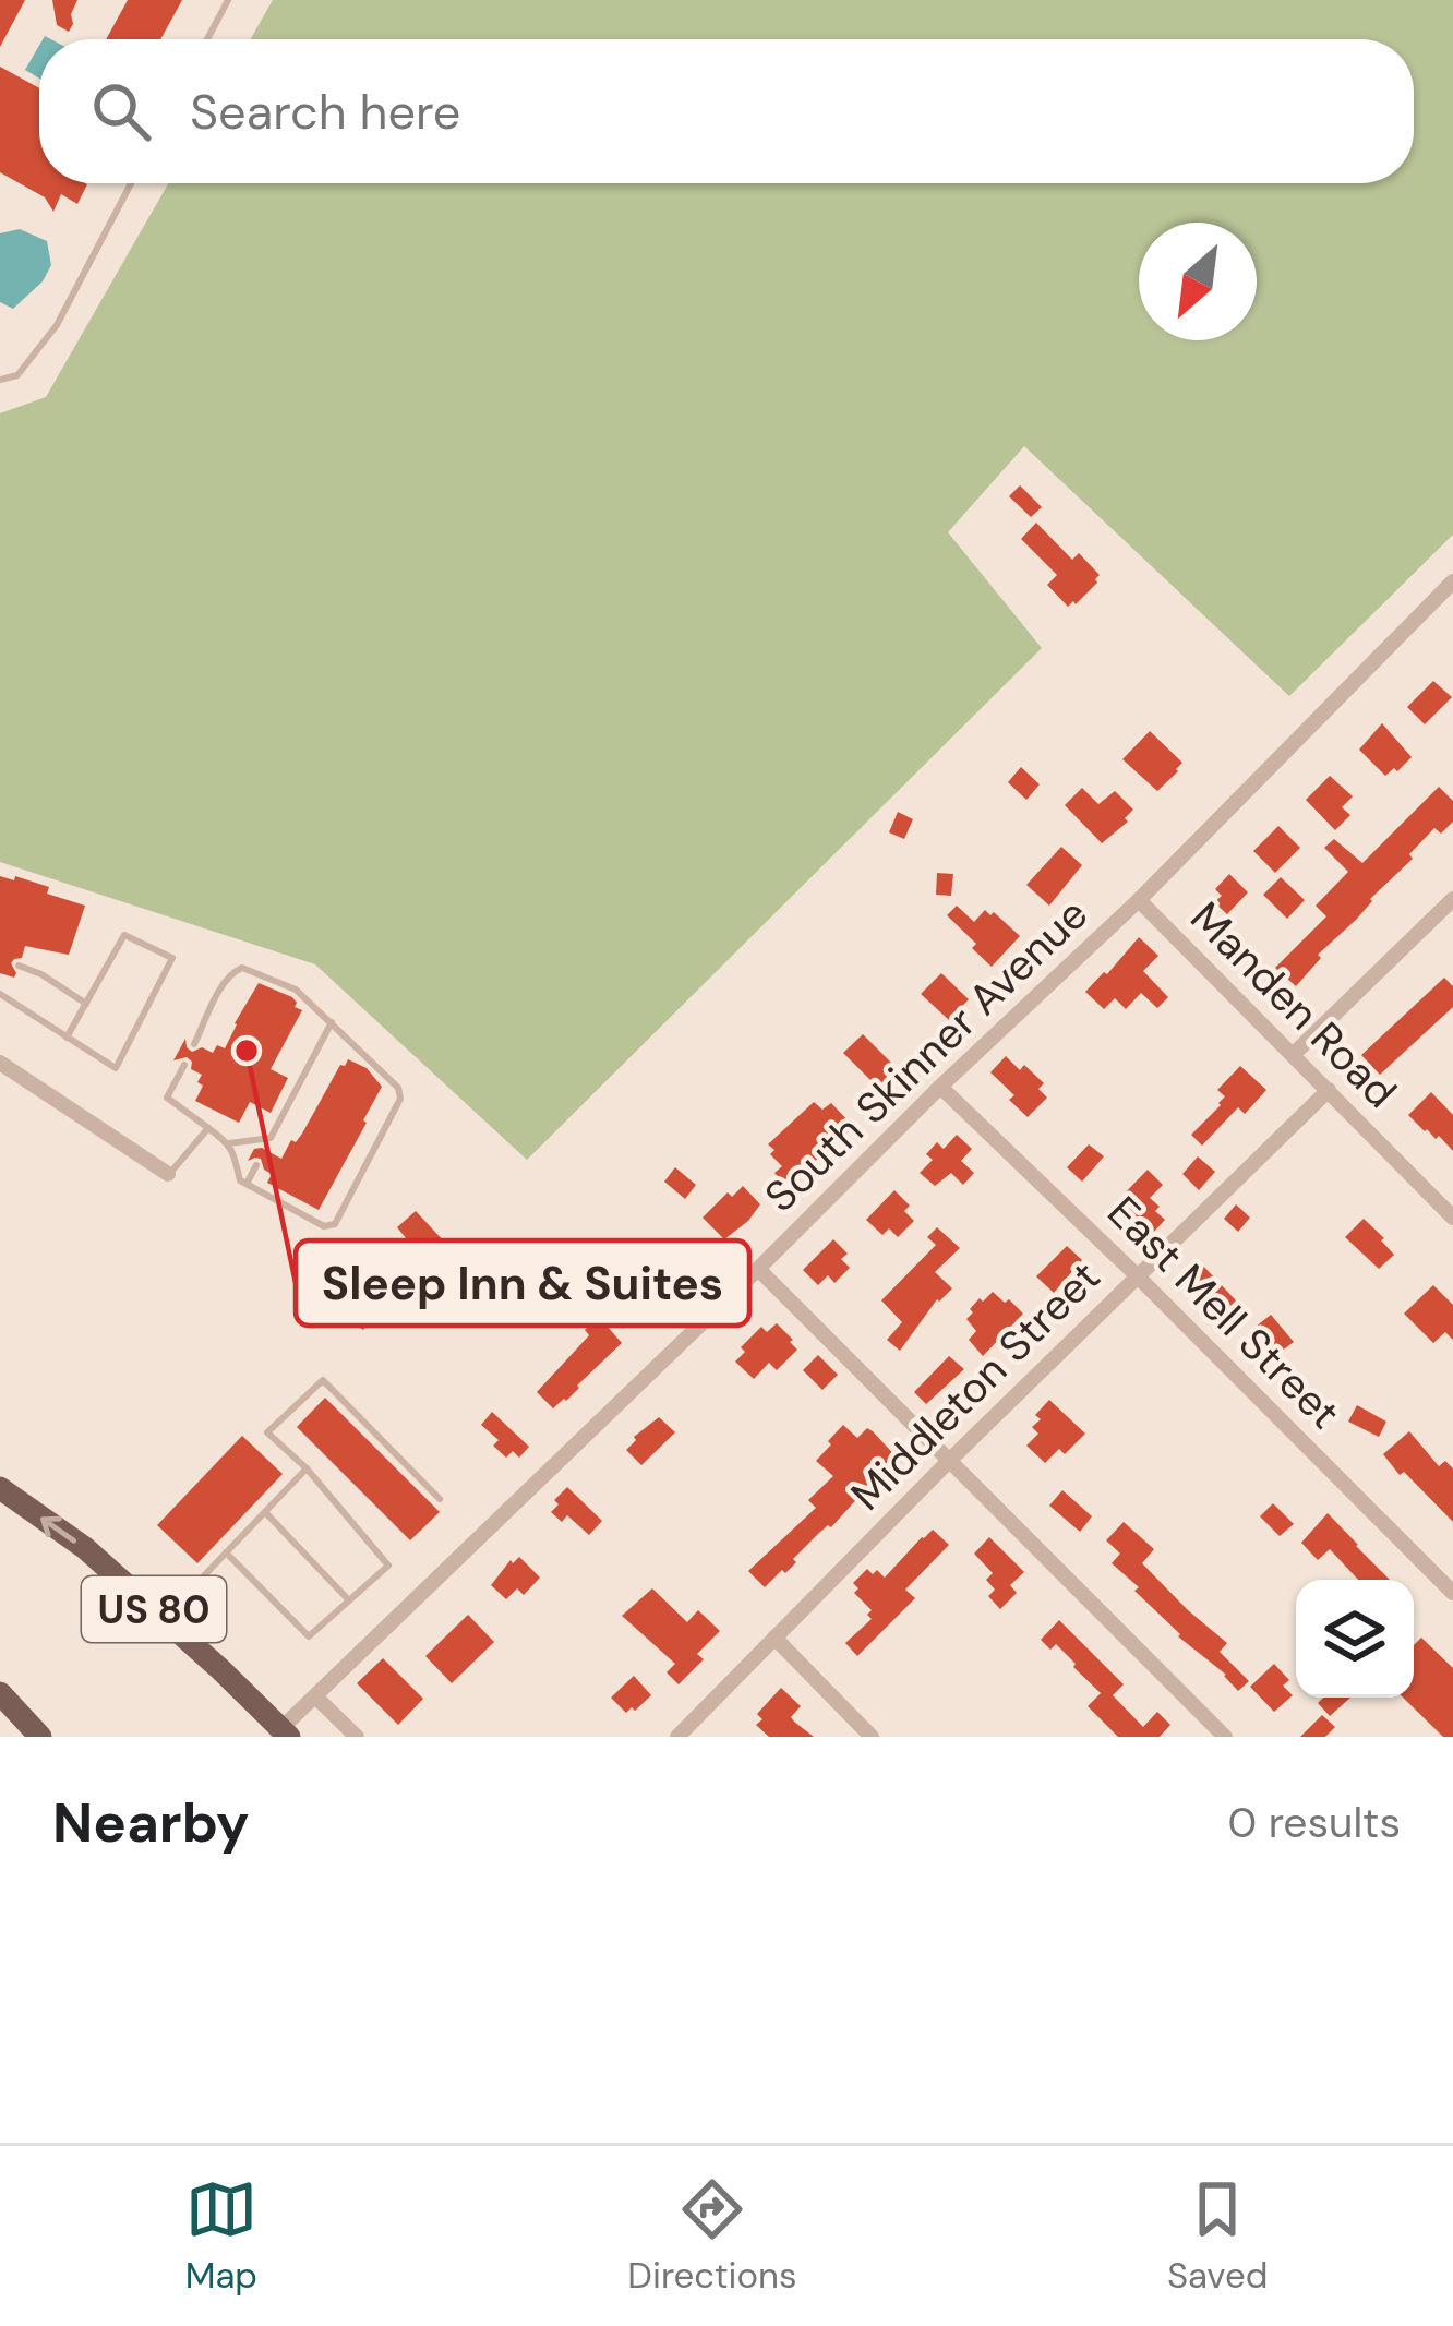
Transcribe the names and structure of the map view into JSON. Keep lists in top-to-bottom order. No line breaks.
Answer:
{"streets":{"main road":["US 80"],"street":["Manden Road","South Skinner Avenue","East Mell Street","Middleton Street"]},"crossings":[["Manden Road","South Skinner Avenue"],["Manden Road","Middleton Street"],["South Skinner Avenue","East Mell Street"],["South Skinner Avenue","US 80"],["East Mell Street","Middleton Street"]],"places":["Sleep Inn & Suites"],"north":"bottom left","page":{"search":"Search here","heading":["Nearby","0 results"],"nav":["Map","Directions","Saved"]}}
